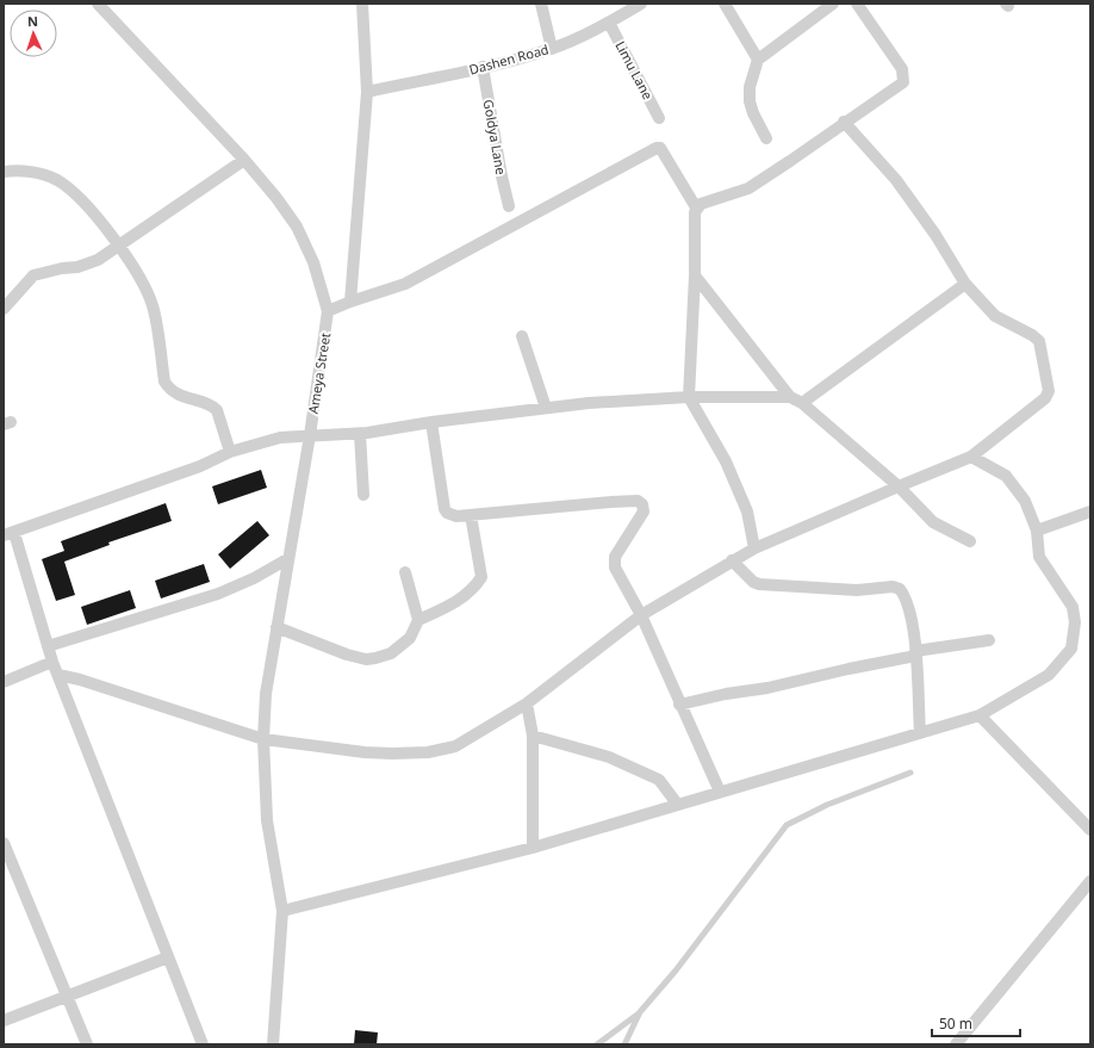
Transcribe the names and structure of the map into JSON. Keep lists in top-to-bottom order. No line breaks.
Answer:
{"streets":{"street":["Dashen Road","Limu Lane","Goldya Lane","Ameya Street"]},"crossings":[["Dashen Road","Limu Lane"],["Dashen Road","Goldya Lane"]],"scale_bar":"50 m","north":"top"}
